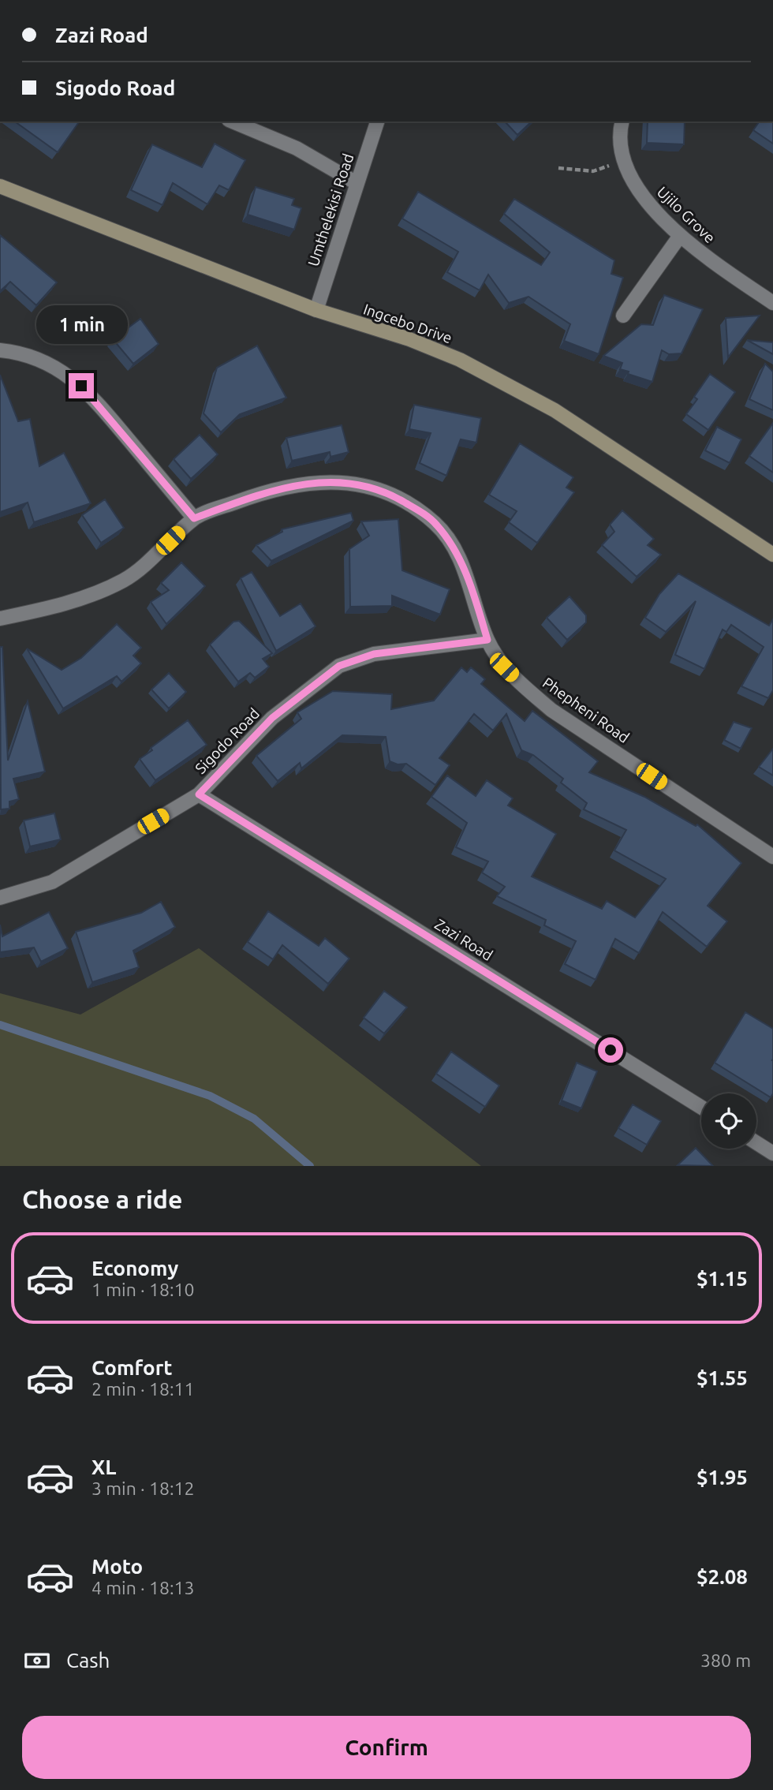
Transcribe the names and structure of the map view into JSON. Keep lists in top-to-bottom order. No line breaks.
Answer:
{"streets":{"main road":["Ingcebo Drive"],"street":["Umthelekisi Road","Ujilo Grove","Phepheni Road","Sigodo Road","Zazi Road"]},"crossings":[["Umthelekisi Road","Ingcebo Drive"],["Phepheni Road","Sigodo Road"],["Sigodo Road","Zazi Road"]],"page":{"banner":["Zazi Road","Sigodo Road"],"bubble":"1 min","heading":"Choose a ride","list":[{"name":"Economy","note":"1 min · 18:10","value":"$1.15"},{"name":"Comfort","note":"2 min · 18:11","value":"$1.55"},{"name":"XL","note":"3 min · 18:12","value":"$1.95"},{"name":"Moto","note":"4 min · 18:13","value":"$2.08"}],"pay":["Cash","380 m"],"buttons":"Confirm"}}
